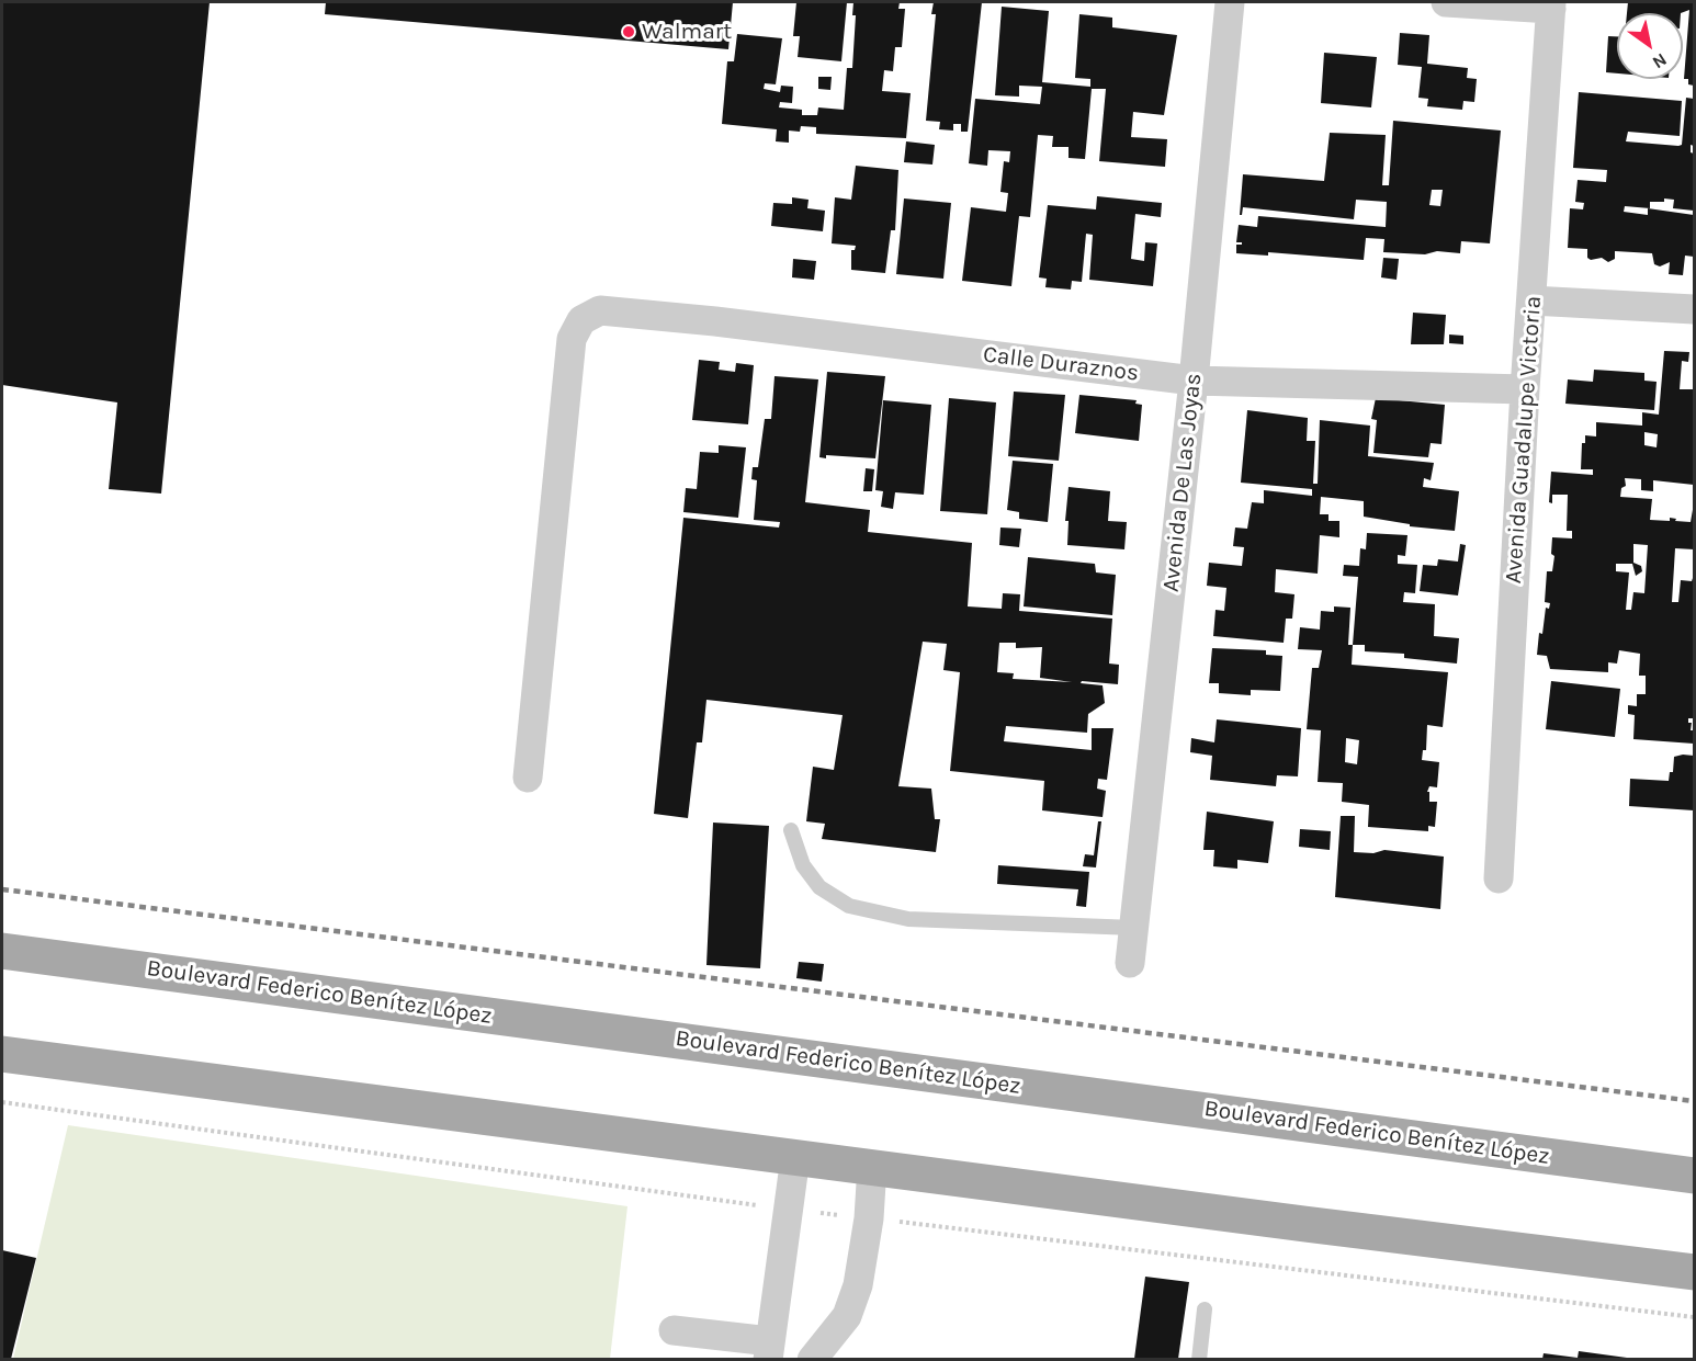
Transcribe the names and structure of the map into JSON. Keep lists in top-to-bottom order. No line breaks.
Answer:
{"streets":{"main road":["Boulevard Federico Benítez López"],"street":["Calle Duraznos","Avenida Guadalupe Victoria","Avenida De Las Joyas"]},"crossings":[["Calle Duraznos","Avenida Guadalupe Victoria"],["Calle Duraznos","Avenida De Las Joyas"]],"places":["Walmart"],"north":"bottom right"}
